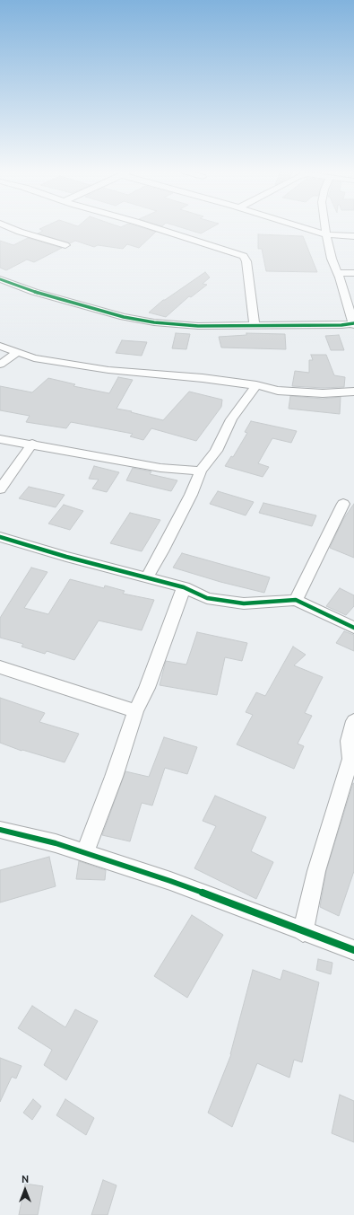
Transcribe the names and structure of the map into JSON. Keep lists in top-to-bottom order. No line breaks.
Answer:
{"north":"top"}
